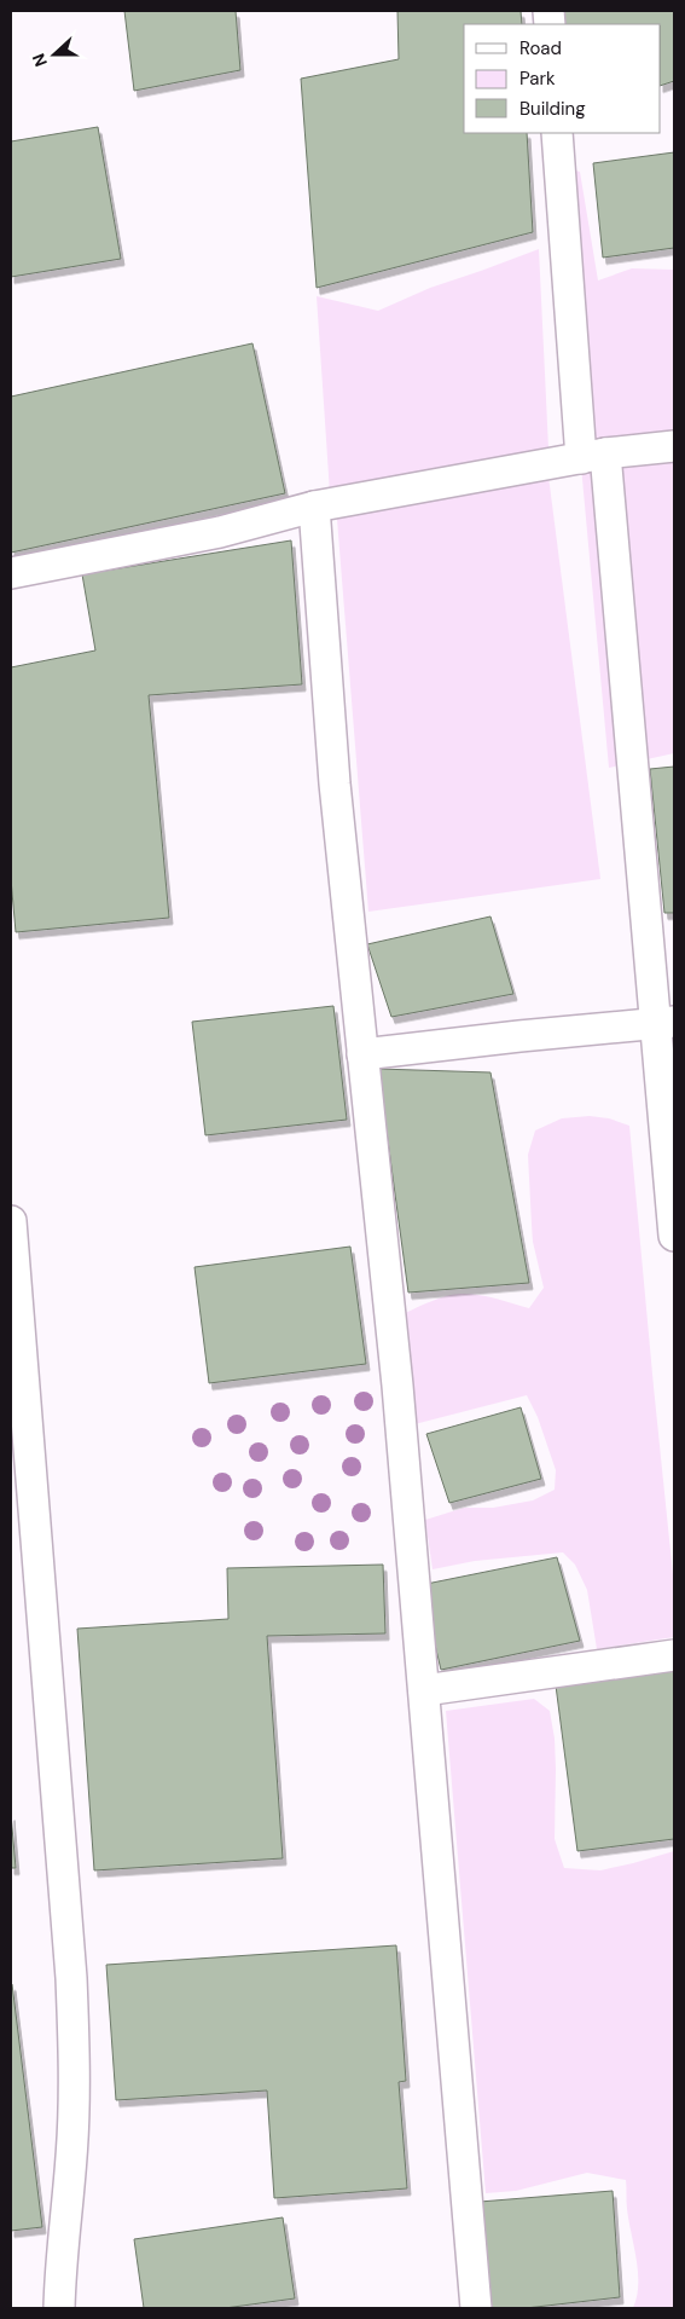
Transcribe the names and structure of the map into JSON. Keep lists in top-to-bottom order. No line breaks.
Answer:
{"legend":["Road","Park","Building"],"north":"left"}
